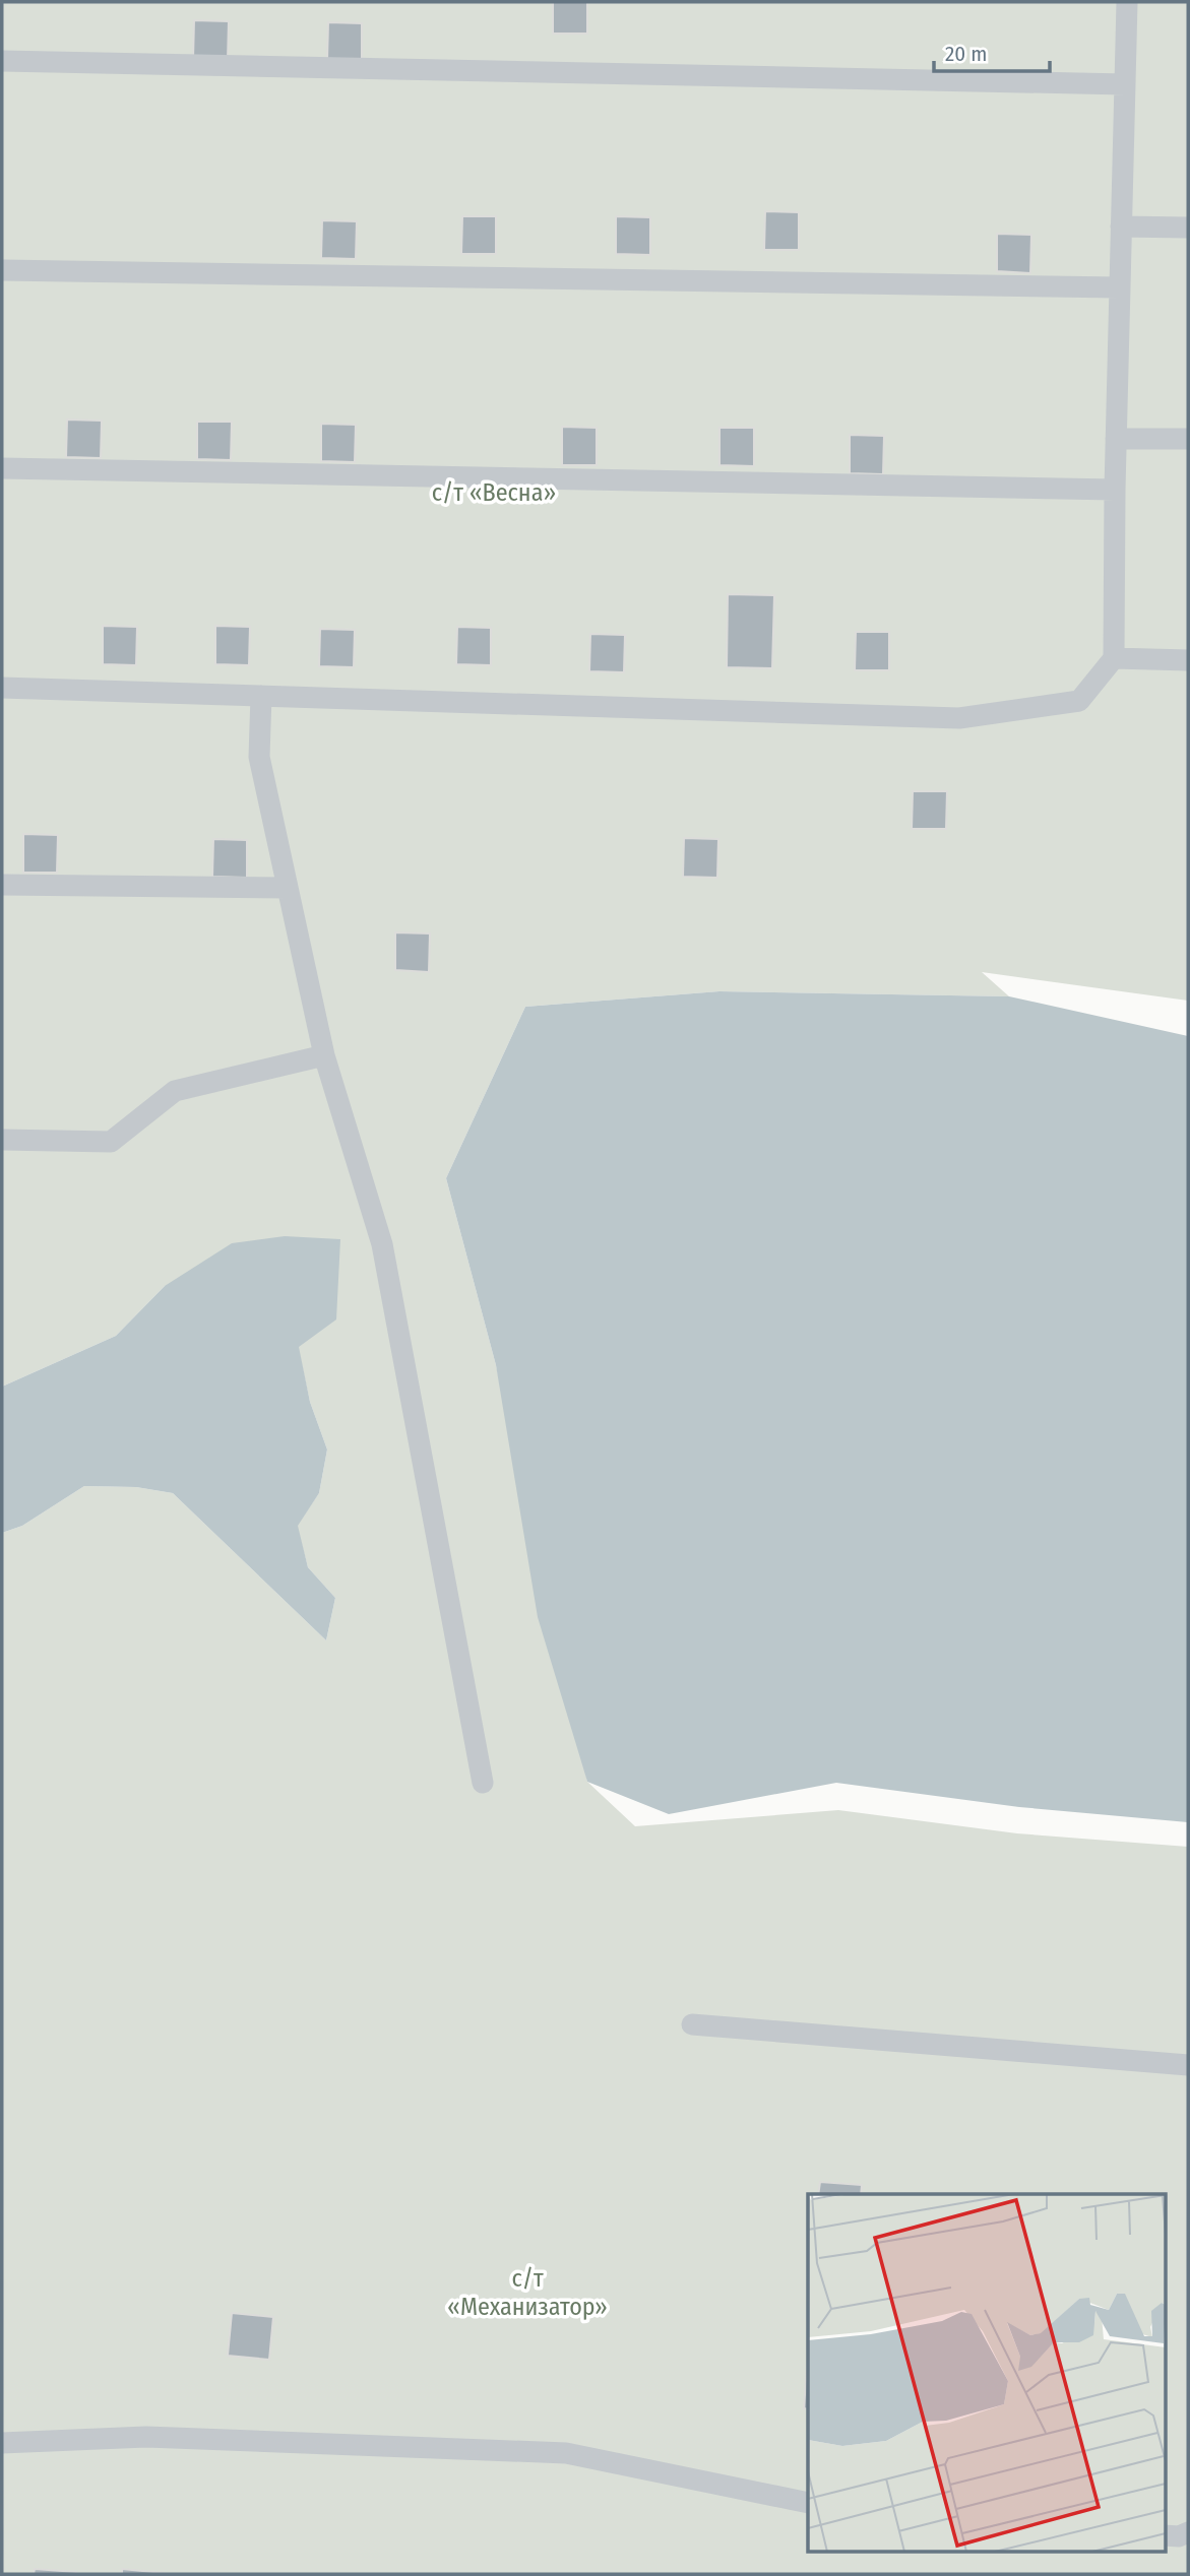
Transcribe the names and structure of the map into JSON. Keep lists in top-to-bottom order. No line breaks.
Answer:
{"parks":["с/т «Весна»","с/т «Механизатор»"],"scale_bar":"20 m"}
